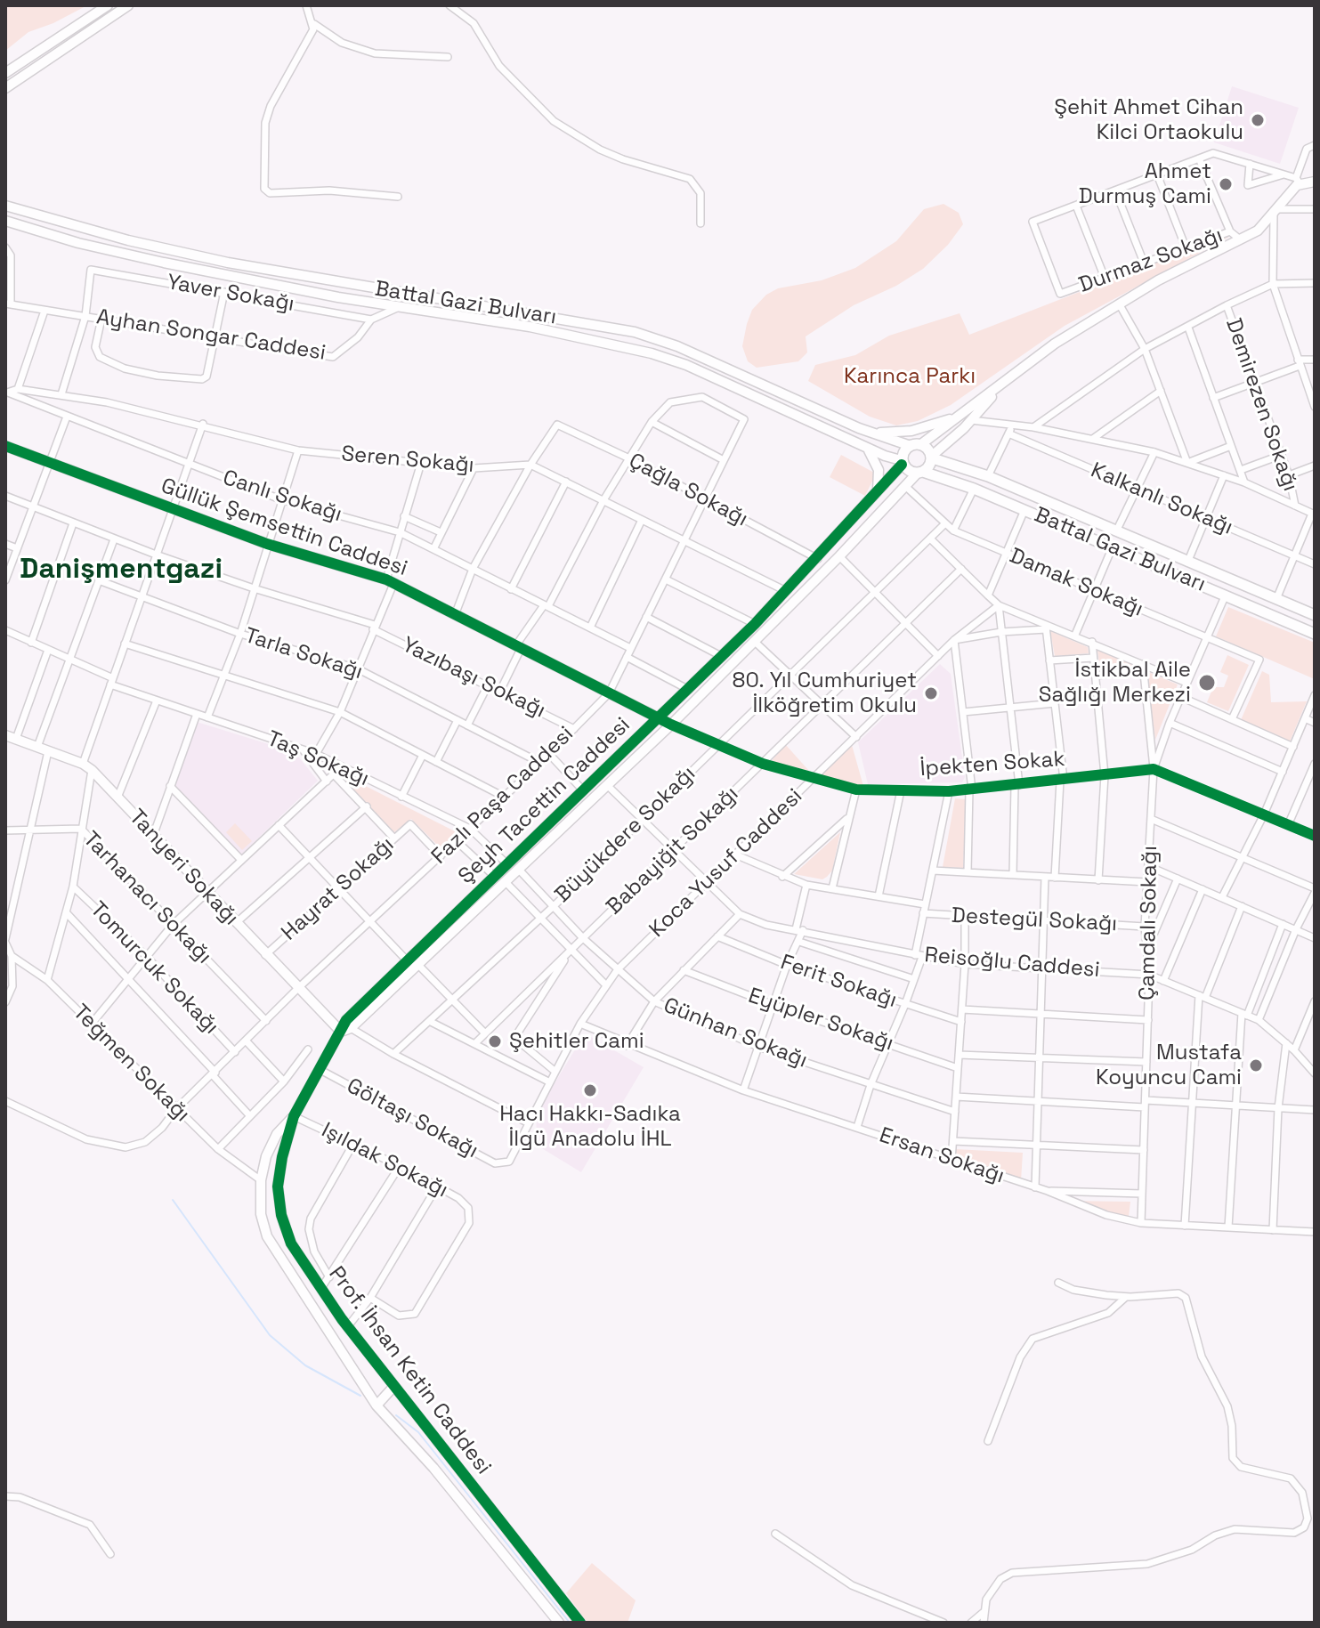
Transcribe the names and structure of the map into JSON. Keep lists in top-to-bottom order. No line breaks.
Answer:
{"streets":{"main road":["Battal Gazi Bulvarı"],"street":["Durmaz Sokağı","Yaver Sokağı","Ayhan Songar Caddesi","Demirezen Sokağı","Seren Sokağı","Çağla Sokağı","Canlı Sokağı","Kalkanlı Sokağı","Güllük Şemsettin Caddesi","Damak Sokağı","Tarla Sokağı","Yazıbaşı Sokağı","Taş Sokağı","İpekten Sokak","Fazlı Paşa Caddesi","Şeyh Tacettin Caddesi","Büyükdere Sokağı","Babayiğit Sokağı","Koca Yusuf Caddesi","Tanyeri Sokağı","Hayrat Sokağı","Tarhanacı Sokağı","Destegül Sokağı","Çamdalı Sokağı","Reisoğlu Caddesi","Tomurcuk Sokağı","Ferit Sokağı","Eyüpler Sokağı","Günhan Sokağı","Teğmen Sokağı","Göltaşı Sokağı","Ersan Sokağı","Işıldak Sokağı","Prof. İhsan Ketin Caddesi"]},"crossings":[["Yaver Sokağı","Ayhan Songar Caddesi"],["Battal Gazi Bulvarı","Ayhan Songar Caddesi"],["Battal Gazi Bulvarı","Şeyh Tacettin Caddesi"],["Battal Gazi Bulvarı","Çamdalı Sokağı"],["Seren Sokağı","Çağla Sokağı"],["Seren Sokağı","Canlı Sokağı"],["Seren Sokağı","Fazlı Paşa Caddesi"],["Seren Sokağı","Şeyh Tacettin Caddesi"],["Çağla Sokağı","Fazlı Paşa Caddesi"],["Çağla Sokağı","Şeyh Tacettin Caddesi"],["Canlı Sokağı","Fazlı Paşa Caddesi"],["Güllük Şemsettin Caddesi","İpekten Sokak"],["Güllük Şemsettin Caddesi","Fazlı Paşa Caddesi"],["Güllük Şemsettin Caddesi","Şeyh Tacettin Caddesi"],["Damak Sokağı","Şeyh Tacettin Caddesi"],["Damak Sokağı","Büyükdere Sokağı"],["Damak Sokağı","Çamdalı Sokağı"],["Tarla Sokağı","Fazlı Paşa Caddesi"],["Yazıbaşı Sokağı","Fazlı Paşa Caddesi"],["Taş Sokağı","Fazlı Paşa Caddesi"],["Taş Sokağı","Şeyh Tacettin Caddesi"],["İpekten Sokak","Şeyh Tacettin Caddesi"],["İpekten Sokak","Büyükdere Sokağı"],["İpekten Sokak","Babayiğit Sokağı"],["İpekten Sokak","Koca Yusuf Caddesi"],["İpekten Sokak","Çamdalı Sokağı"],["Fazlı Paşa Caddesi","Tanyeri Sokağı"],["Fazlı Paşa Caddesi","Hayrat Sokağı"],["Fazlı Paşa Caddesi","Tarhanacı Sokağı"],["Fazlı Paşa Caddesi","Tomurcuk Sokağı"],["Fazlı Paşa Caddesi","Teğmen Sokağı"],["Şeyh Tacettin Caddesi","Tanyeri Sokağı"],["Şeyh Tacettin Caddesi","Reisoğlu Caddesi"],["Şeyh Tacettin Caddesi","Günhan Sokağı"],["Şeyh Tacettin Caddesi","Göltaşı Sokağı"],["Şeyh Tacettin Caddesi","Işıldak Sokağı"],["Şeyh Tacettin Caddesi","Prof. İhsan Ketin Caddesi"],["Büyükdere Sokağı","Reisoğlu Caddesi"],["Büyükdere Sokağı","Günhan Sokağı"],["Babayiğit Sokağı","Reisoğlu Caddesi"],["Babayiğit Sokağı","Günhan Sokağı"],["Koca Yusuf Caddesi","Reisoğlu Caddesi"],["Koca Yusuf Caddesi","Günhan Sokağı"],["Koca Yusuf Caddesi","Göltaşı Sokağı"],["Koca Yusuf Caddesi","Ersan Sokağı"],["Tanyeri Sokağı","Hayrat Sokağı"],["Destegül Sokağı","Çamdalı Sokağı"],["Çamdalı Sokağı","Reisoğlu Caddesi"],["Çamdalı Sokağı","Ersan Sokağı"],["Teğmen Sokağı","Prof. İhsan Ketin Caddesi"],["Işıldak Sokağı","Prof. İhsan Ketin Caddesi"]],"districts":["Danişmentgazi"],"parks":["Karınca Parkı"],"places":["Şehit Ahmet Cihan Kilci Ortaokulu","Ahmet Durmuş Cami","İstikbal Aile Sağlığı Merkezi","80. Yıl Cumhuriyet İlköğretim Okulu","Şehitler Cami","Mustafa Koyuncu Cami","Hacı Hakkı-Sadıka İlgü Anadolu İHL"]}
